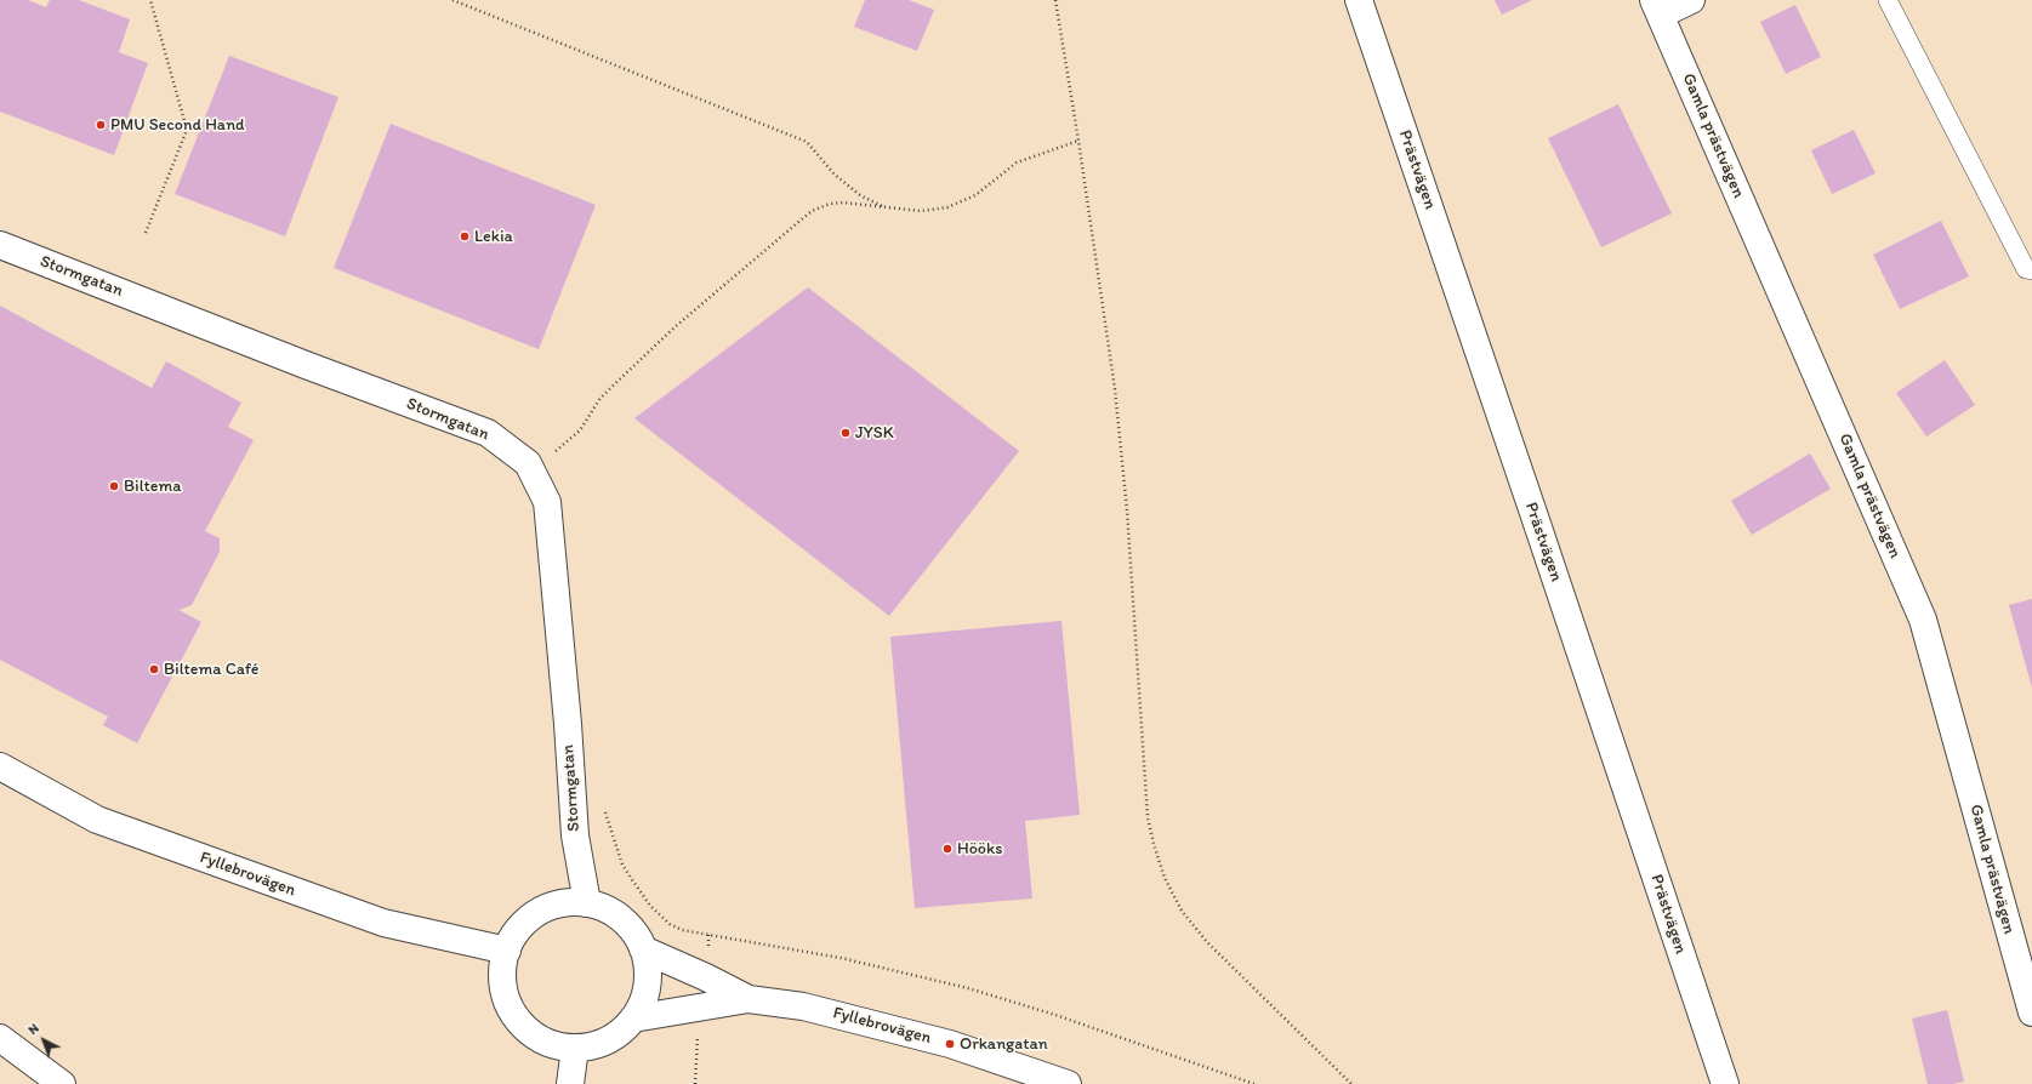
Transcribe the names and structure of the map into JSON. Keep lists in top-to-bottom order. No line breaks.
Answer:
{"streets":{"main road":["Gamla prästvägen","Prästvägen","Stormgatan","Fyllebrovägen"]},"crossings":[["Stormgatan","Fyllebrovägen"]],"places":["PMU Second Hand","Lekia","JYSK","Biltema","Biltema Café","Hööks","Orkangatan"],"north":"top left"}
